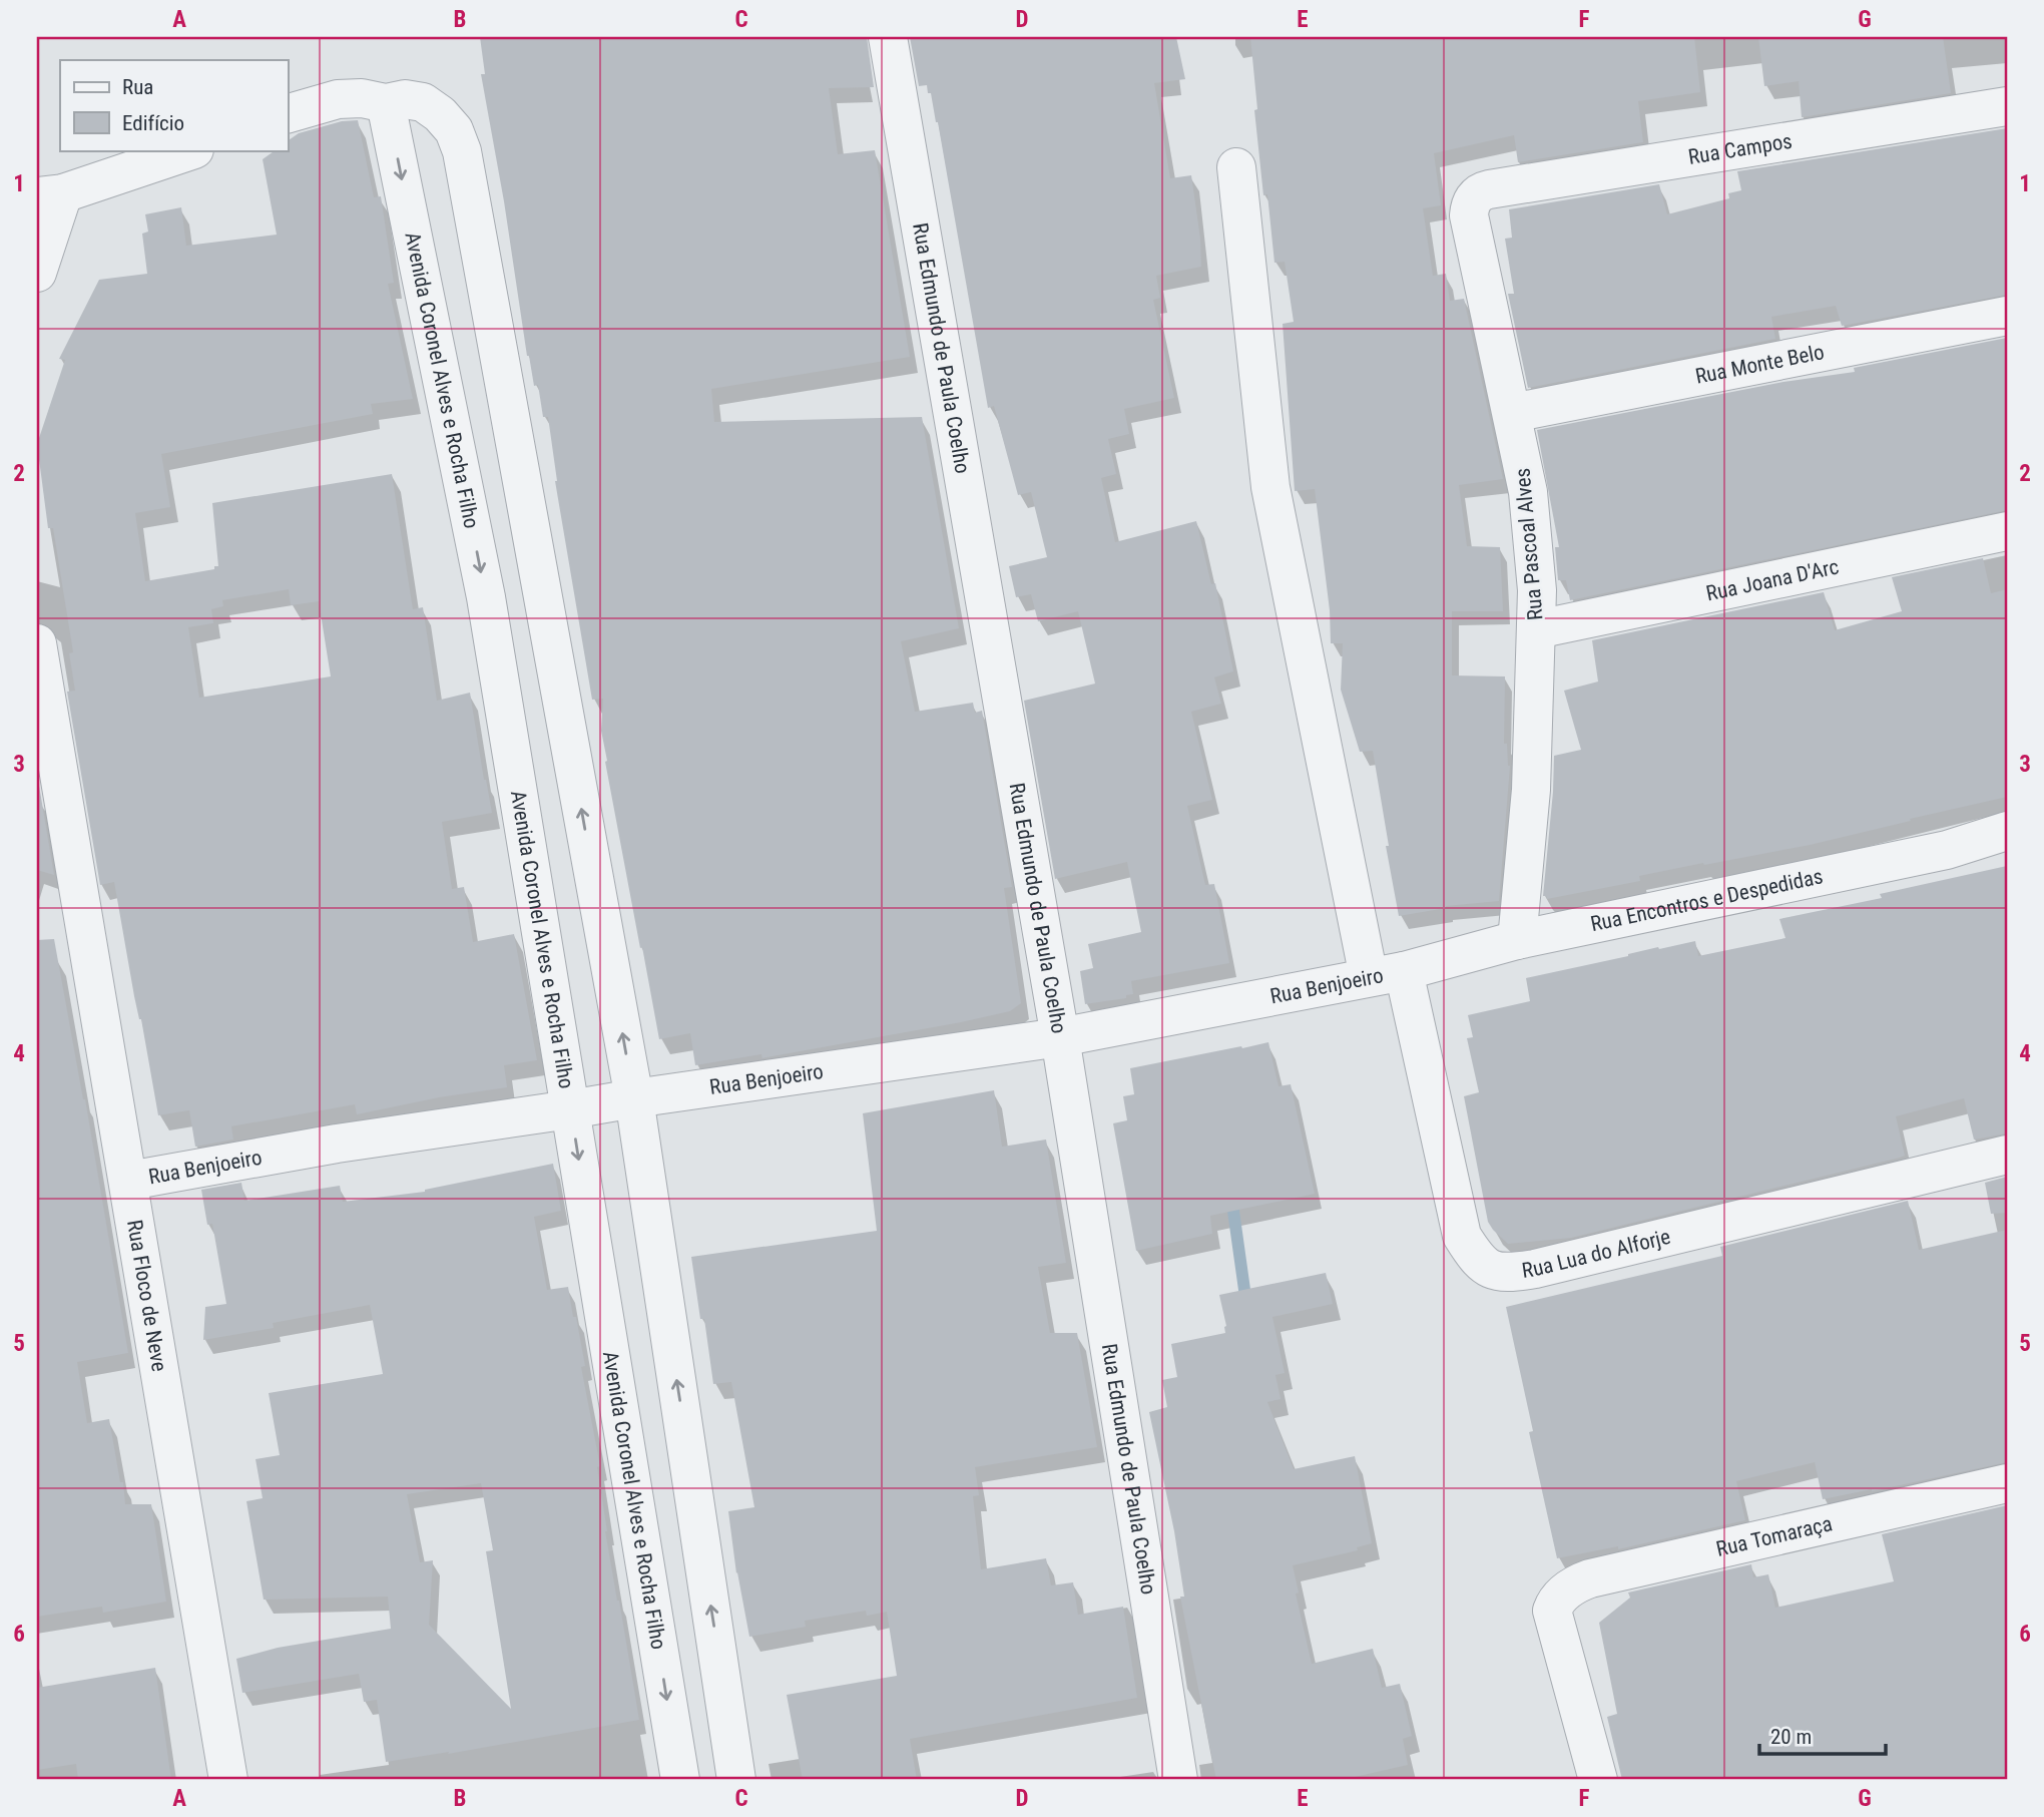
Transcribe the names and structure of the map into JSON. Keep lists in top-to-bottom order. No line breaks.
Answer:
{"streets":{"street":["Rua Campos","Rua Edmundo de Paula Coelho","Rua Monte Belo","Avenida Coronel Alves e Rocha Filho","Rua Pascoal Alves","Rua Joana D'Arc","Rua Encontros e Despedidas","Rua Benjoeiro","Rua Lua do Alforje","Rua Floco de Neve","Rua Tomaraça"]},"crossings":[["Rua Campos","Rua Pascoal Alves"],["Rua Edmundo de Paula Coelho","Rua Benjoeiro"],["Rua Monte Belo","Rua Pascoal Alves"],["Avenida Coronel Alves e Rocha Filho","Rua Benjoeiro"],["Rua Pascoal Alves","Rua Joana D'Arc"],["Rua Pascoal Alves","Rua Encontros e Despedidas"],["Rua Encontros e Despedidas","Rua Benjoeiro"],["Rua Encontros e Despedidas","Rua Lua do Alforje"],["Rua Benjoeiro","Rua Lua do Alforje"],["Rua Benjoeiro","Rua Floco de Neve"]],"legend":["Rua","Edifício"],"scale_bar":"20 m","grid":{"columns":["A","B","C","D","E","F","G"],"rows":["1","2","3","4","5","6"]}}
